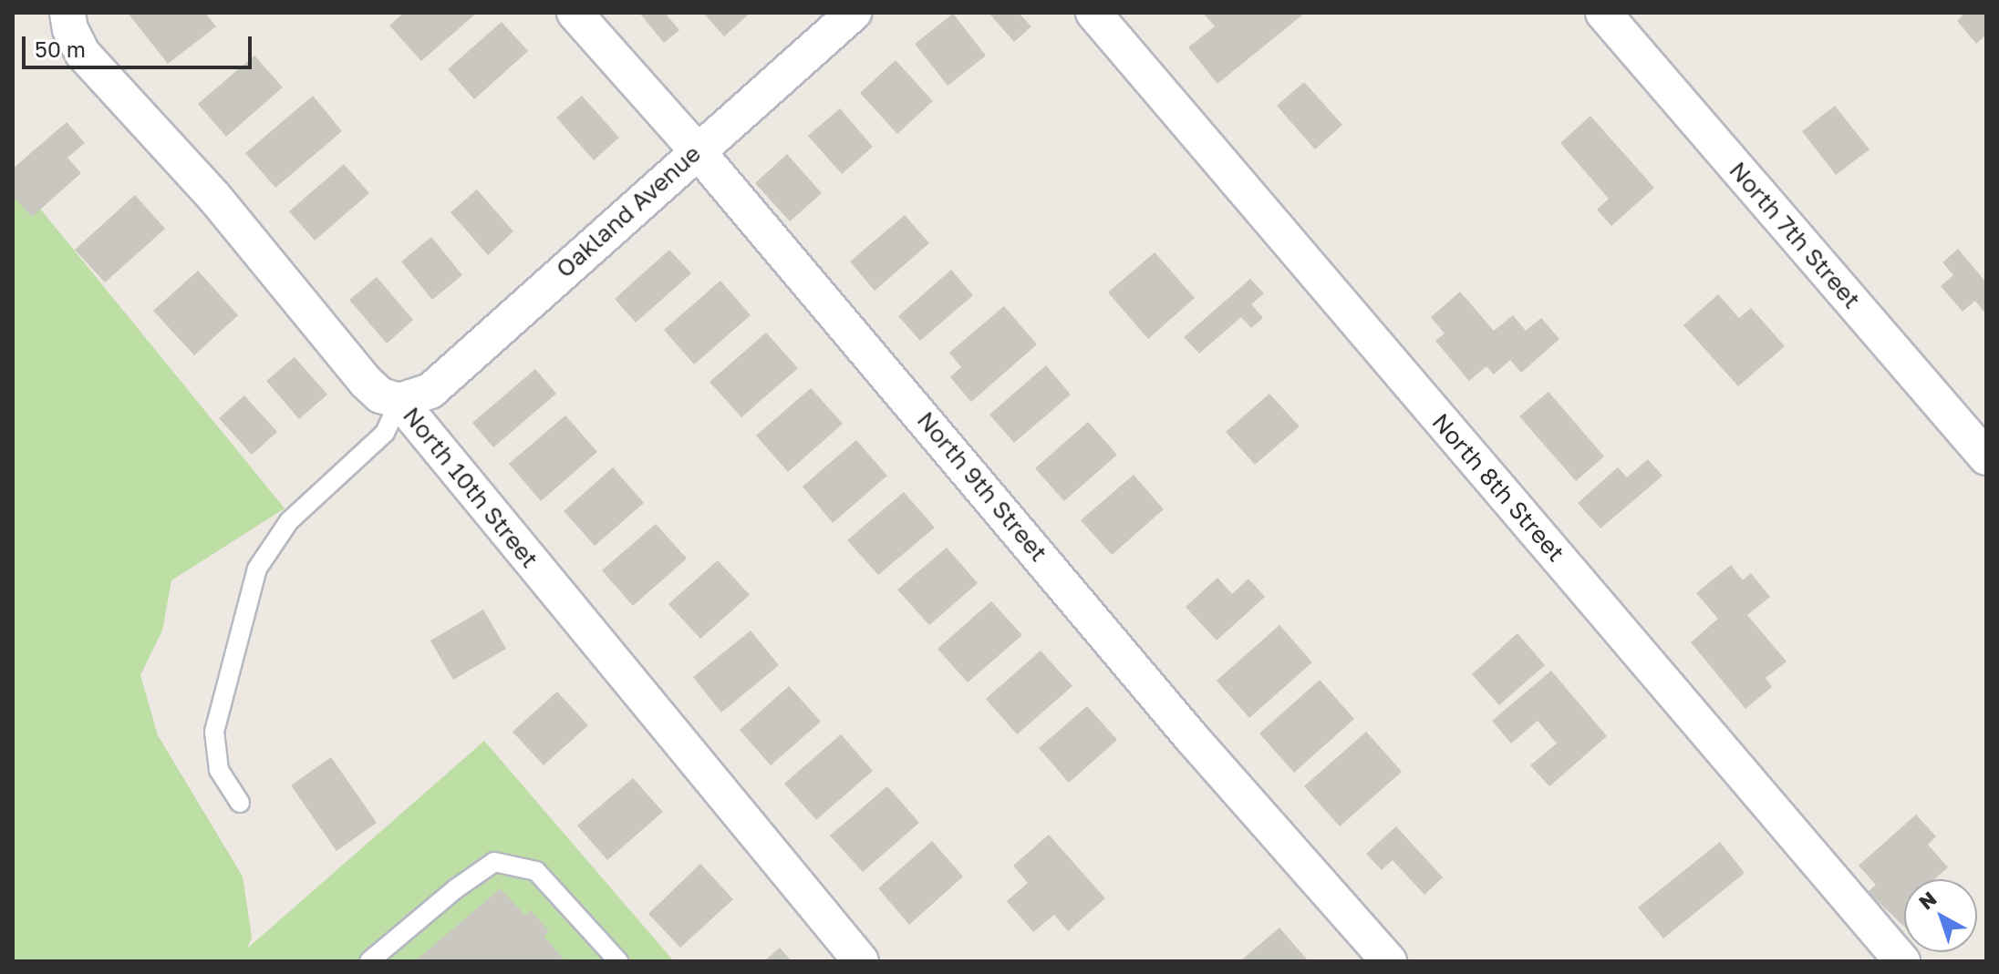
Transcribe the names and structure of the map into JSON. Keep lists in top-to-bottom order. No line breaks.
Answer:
{"streets":{"street":["Oakland Avenue","North 7th Street","North 9th Street","North 10th Street","North 8th Street"]},"crossings":[["Oakland Avenue","North 9th Street"],["Oakland Avenue","North 10th Street"]],"scale_bar":"50 m","north":"top left"}
